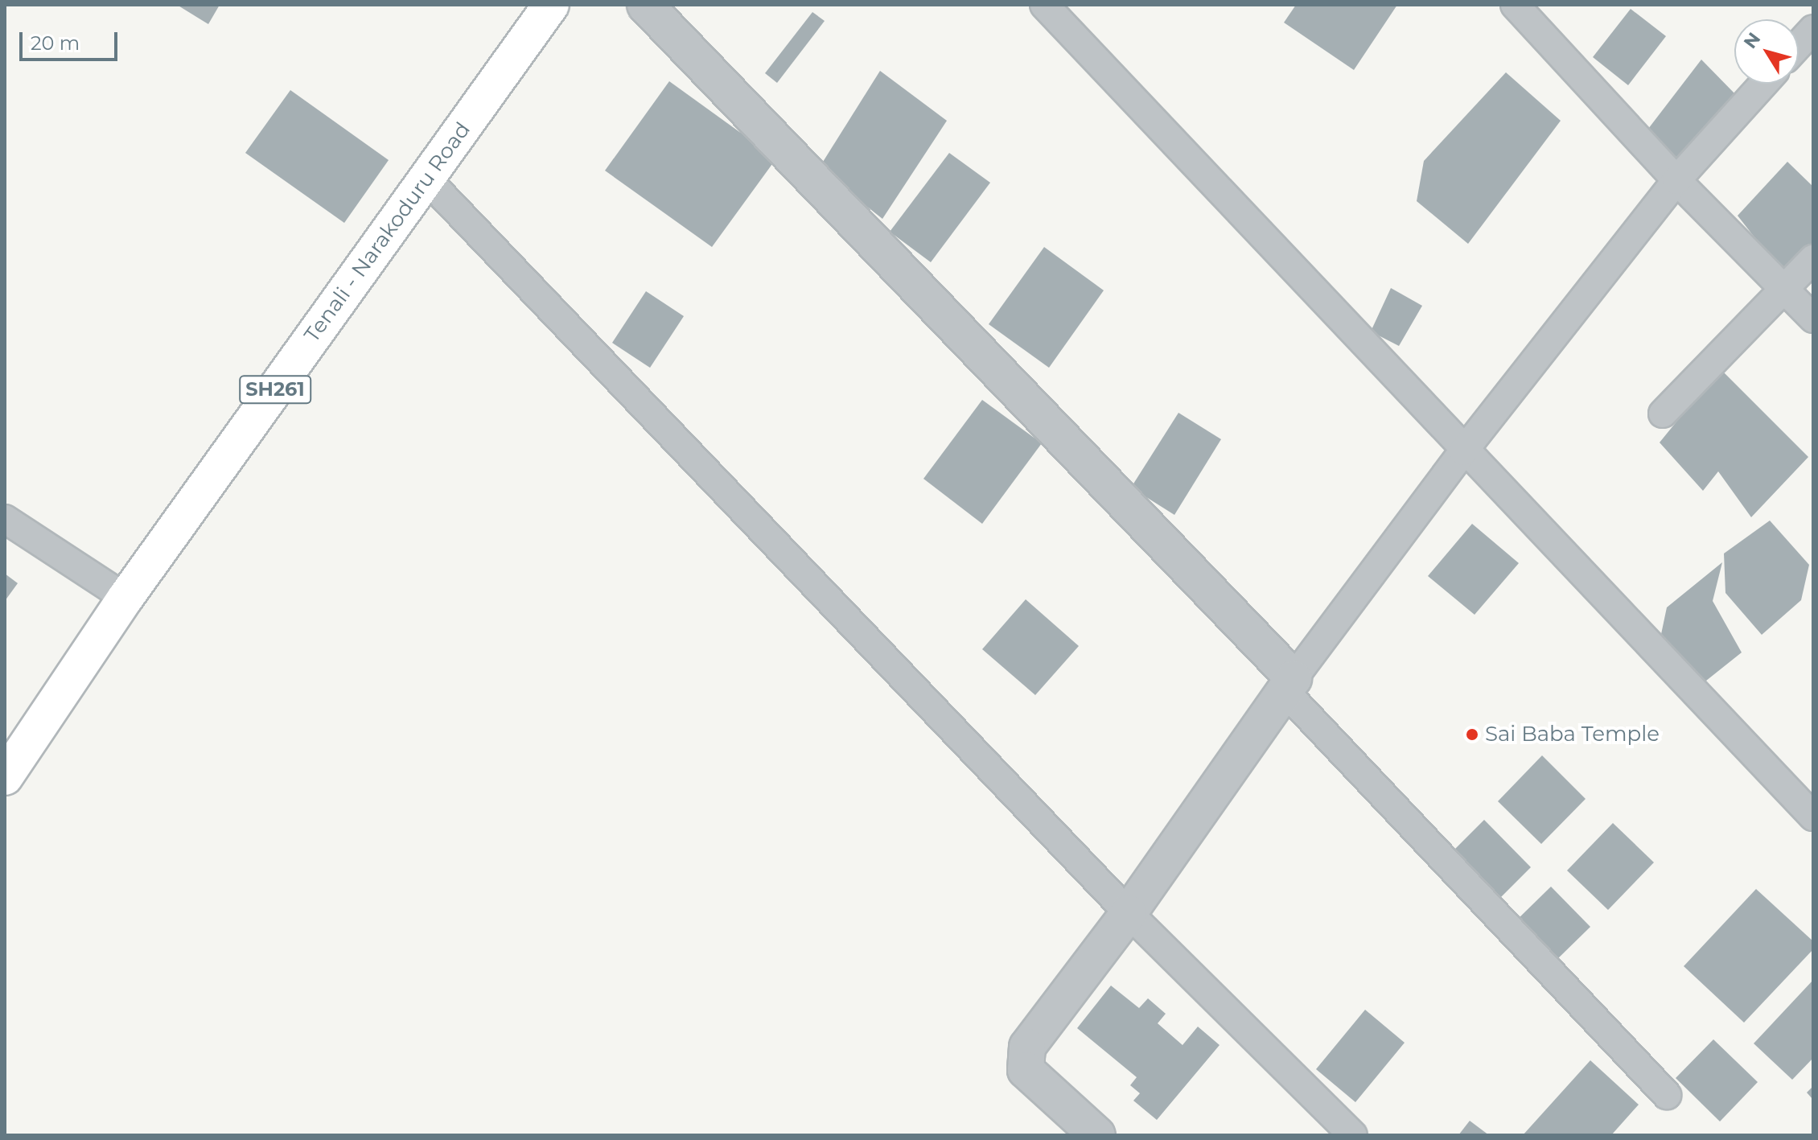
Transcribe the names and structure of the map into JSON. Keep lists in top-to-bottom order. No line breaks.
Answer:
{"streets":{"main road":["Tenali - Narakoduru Road","SH261"]},"places":["Sai Baba Temple"],"scale_bar":"20 m","north":"top left"}
